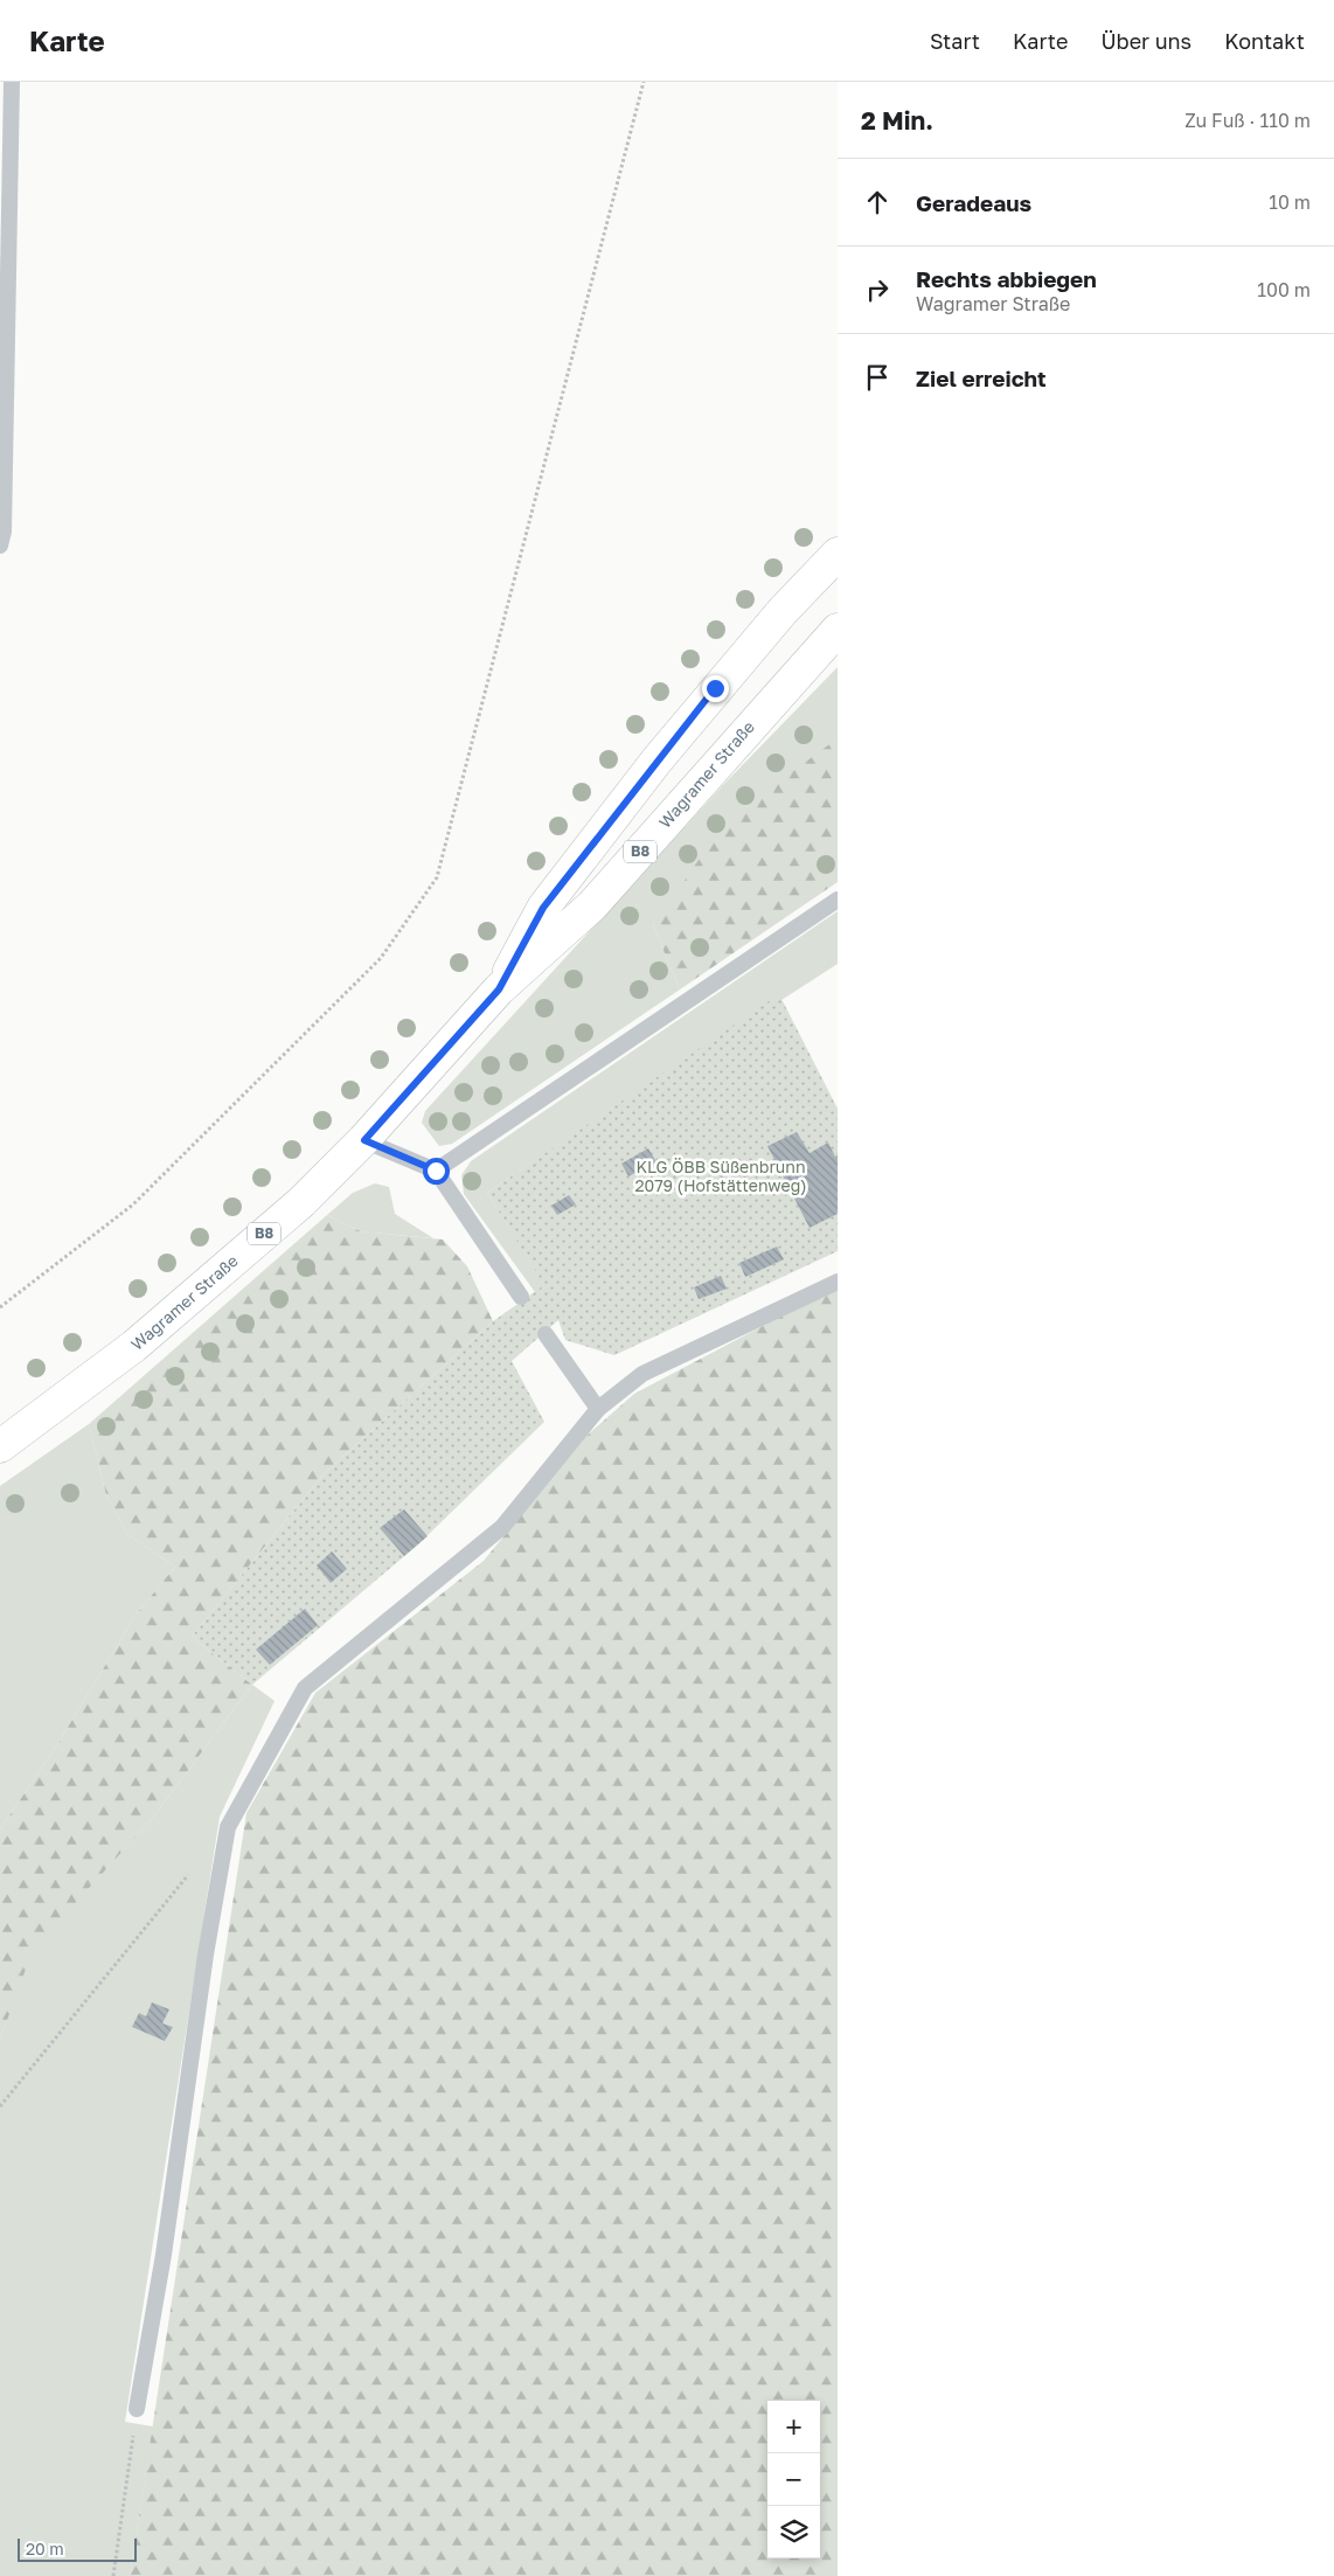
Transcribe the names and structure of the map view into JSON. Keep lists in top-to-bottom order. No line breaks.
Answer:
{"streets":{"main road":["Wagramer Straße","B8"]},"parks":["KLG ÖBB Süßenbrunn 2079 (Hofstättenweg)"],"scale_bar":"20 m","page":{"header":"Karte","nav":["Start","Karte","Über uns","Kontakt"],"heading":["2 Min.","Zu Fuß · 110 m"],"list":[["Geradeaus","10 m"],["Rechts abbiegen","Wagramer Straße","100 m"],"Ziel erreicht"],"map_buttons":["+","−"],"scale":"20 m"}}
